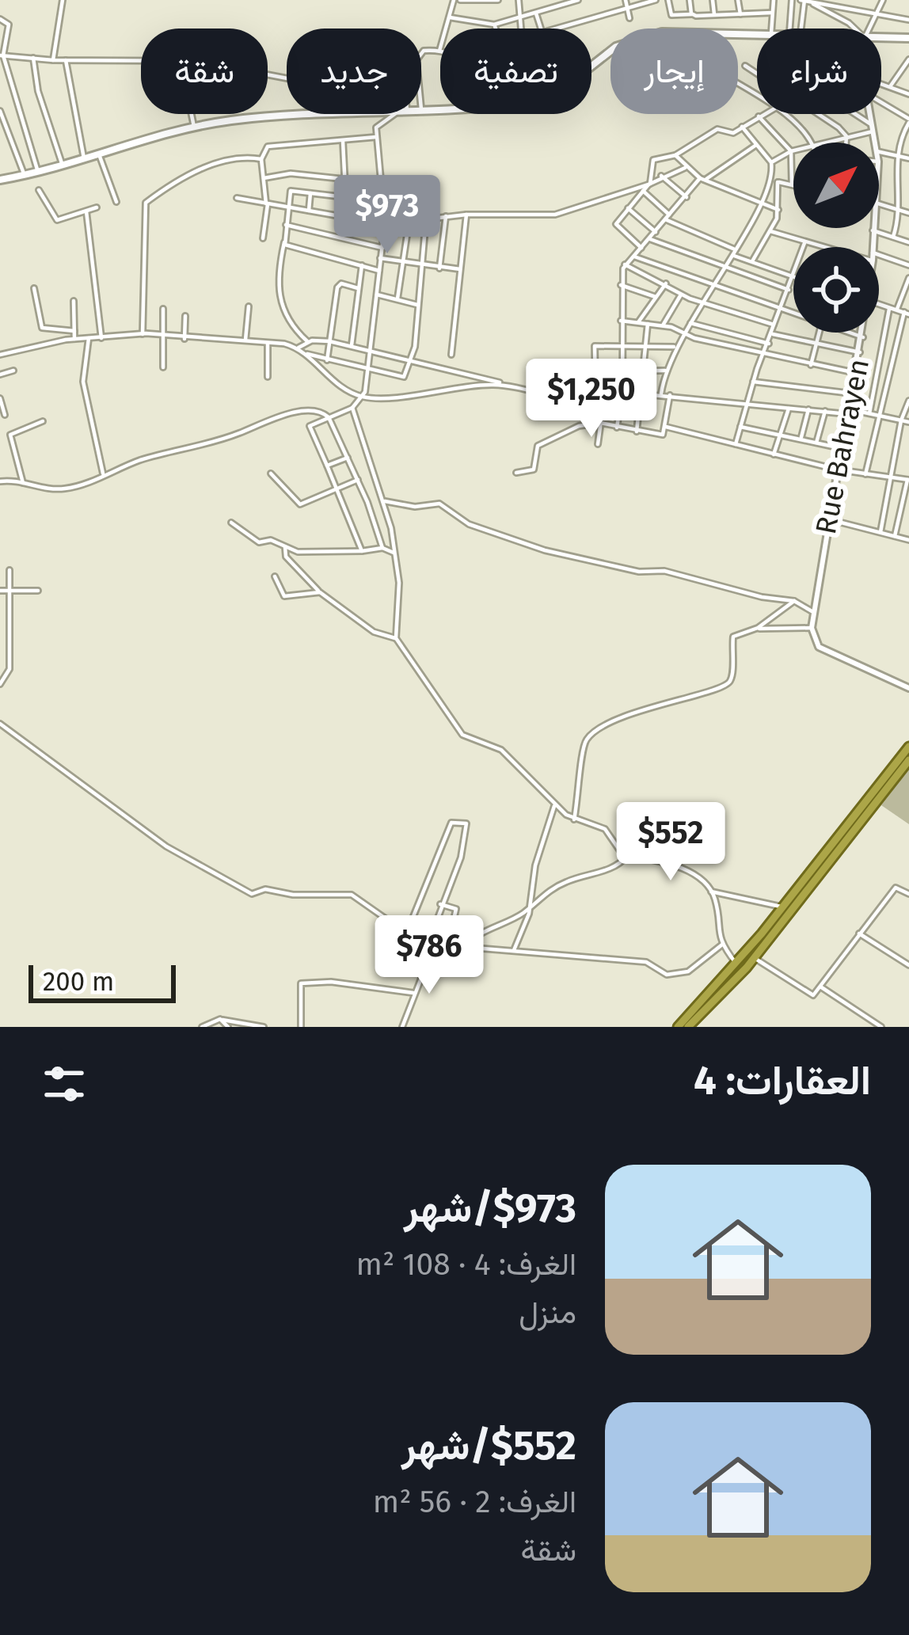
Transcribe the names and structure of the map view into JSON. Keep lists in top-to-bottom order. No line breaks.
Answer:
{"streets":{"street":["Rue Bahrayen"]},"scale_bar":"200 m","north":"top right","page":{"chip":["شراء","إيجار","تصفية","جديد","شقة"],"price":["$973","$1,250","$552","$786"],"scale":"200 m","heading":"العقارات: 4","list":[{"name":"$973/شهر","note":"الغرف: 4 · 108 m² · منزل"},{"name":"$552/شهر","note":"الغرف: 2 · 56 m² · شقة"}]}}
